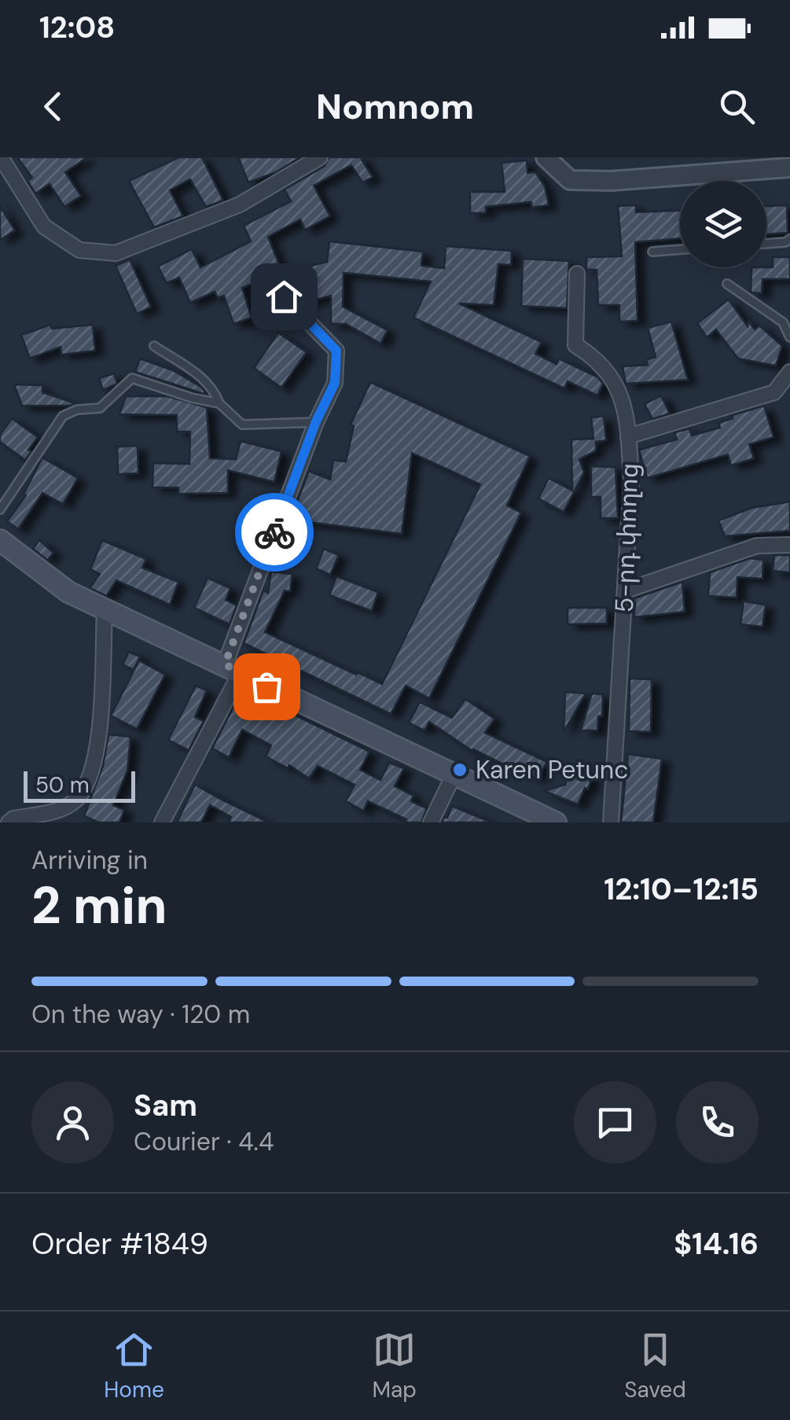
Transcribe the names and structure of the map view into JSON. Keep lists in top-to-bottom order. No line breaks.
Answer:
{"streets":{"street":["5-րդ փողոց"]},"places":["Karen Petunc"],"scale_bar":"50 m","page":{"status":"12:08","header":"Nomnom","scale":"50 m","heading":["2 min","Arriving in","12:10–12:15"],"panel":["Sam","Courier · 4.4","Order #1849","$14.16"],"bar":"On the way · 120 m","tabs":["Home","Map","Saved"]}}
